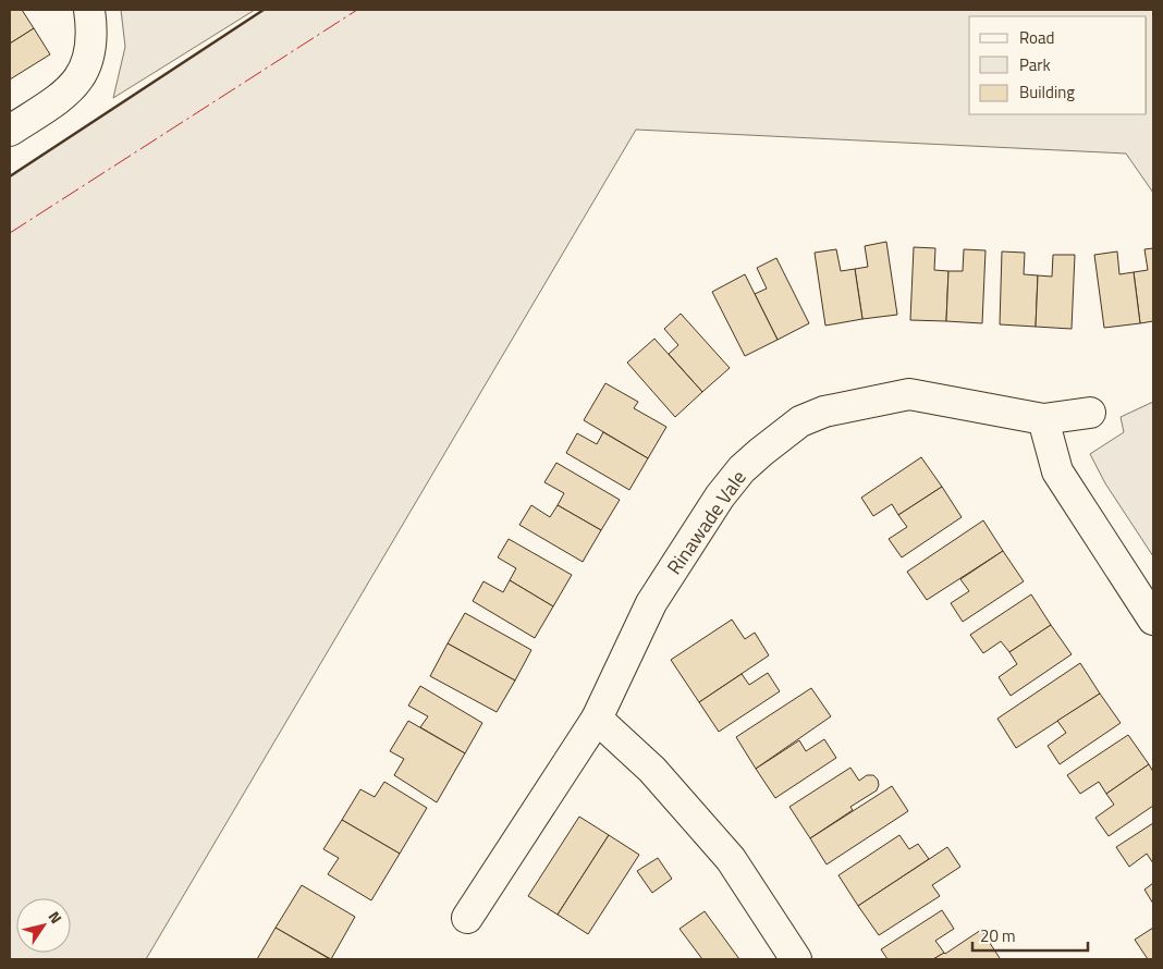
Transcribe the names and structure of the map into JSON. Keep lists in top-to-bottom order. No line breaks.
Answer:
{"streets":{"street":["Rinawade Vale"]},"legend":["Road","Park","Building"],"scale_bar":"20 m","north":"top right"}
